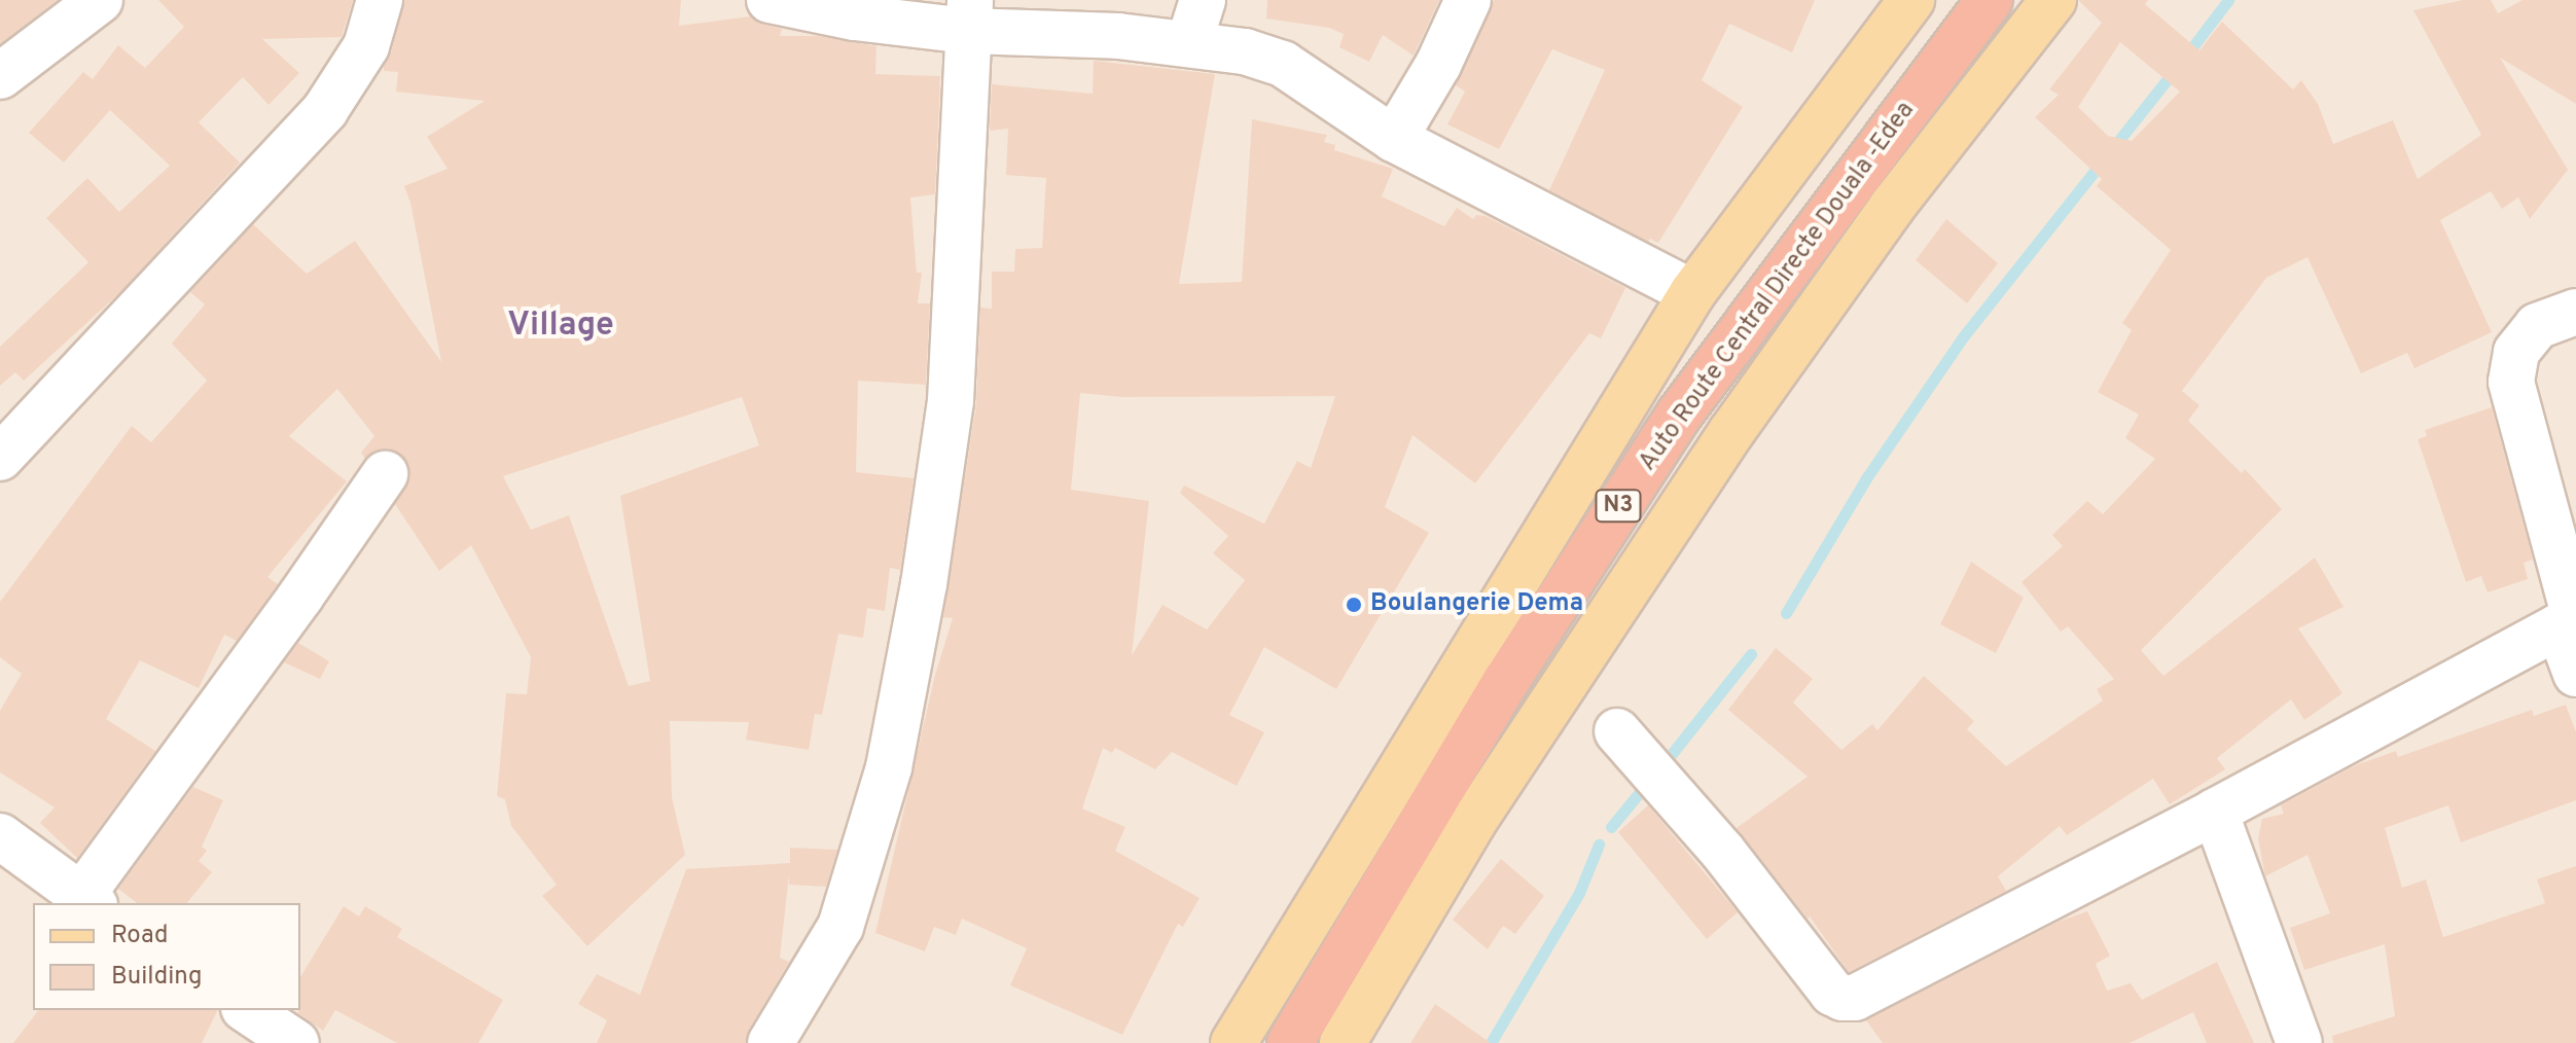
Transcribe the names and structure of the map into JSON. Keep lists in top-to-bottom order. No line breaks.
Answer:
{"streets":{"highway":["Auto Route Central Directe Douala -Edea","N3"]},"districts":["Village"],"places":["Boulangerie Dema"],"legend":["Road","Building"]}
